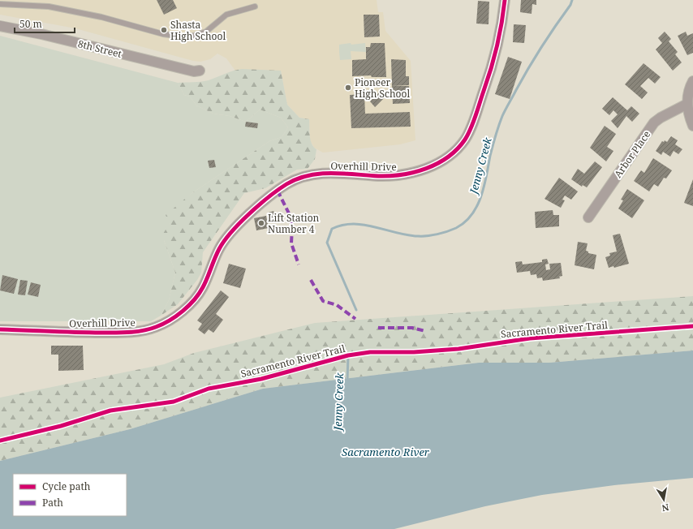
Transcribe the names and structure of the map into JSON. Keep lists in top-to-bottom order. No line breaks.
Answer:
{"streets":{"street":["8th Street","Arbor Place","Overhill Drive"],"cycle path":["Sacramento River Trail"]},"water":["Jenny Creek","Sacramento River"],"places":["Shasta High School","Pioneer High School","Lift Station Number 4"],"legend":["Cycle path","Path"],"scale_bar":"50 m","north":"bottom"}
